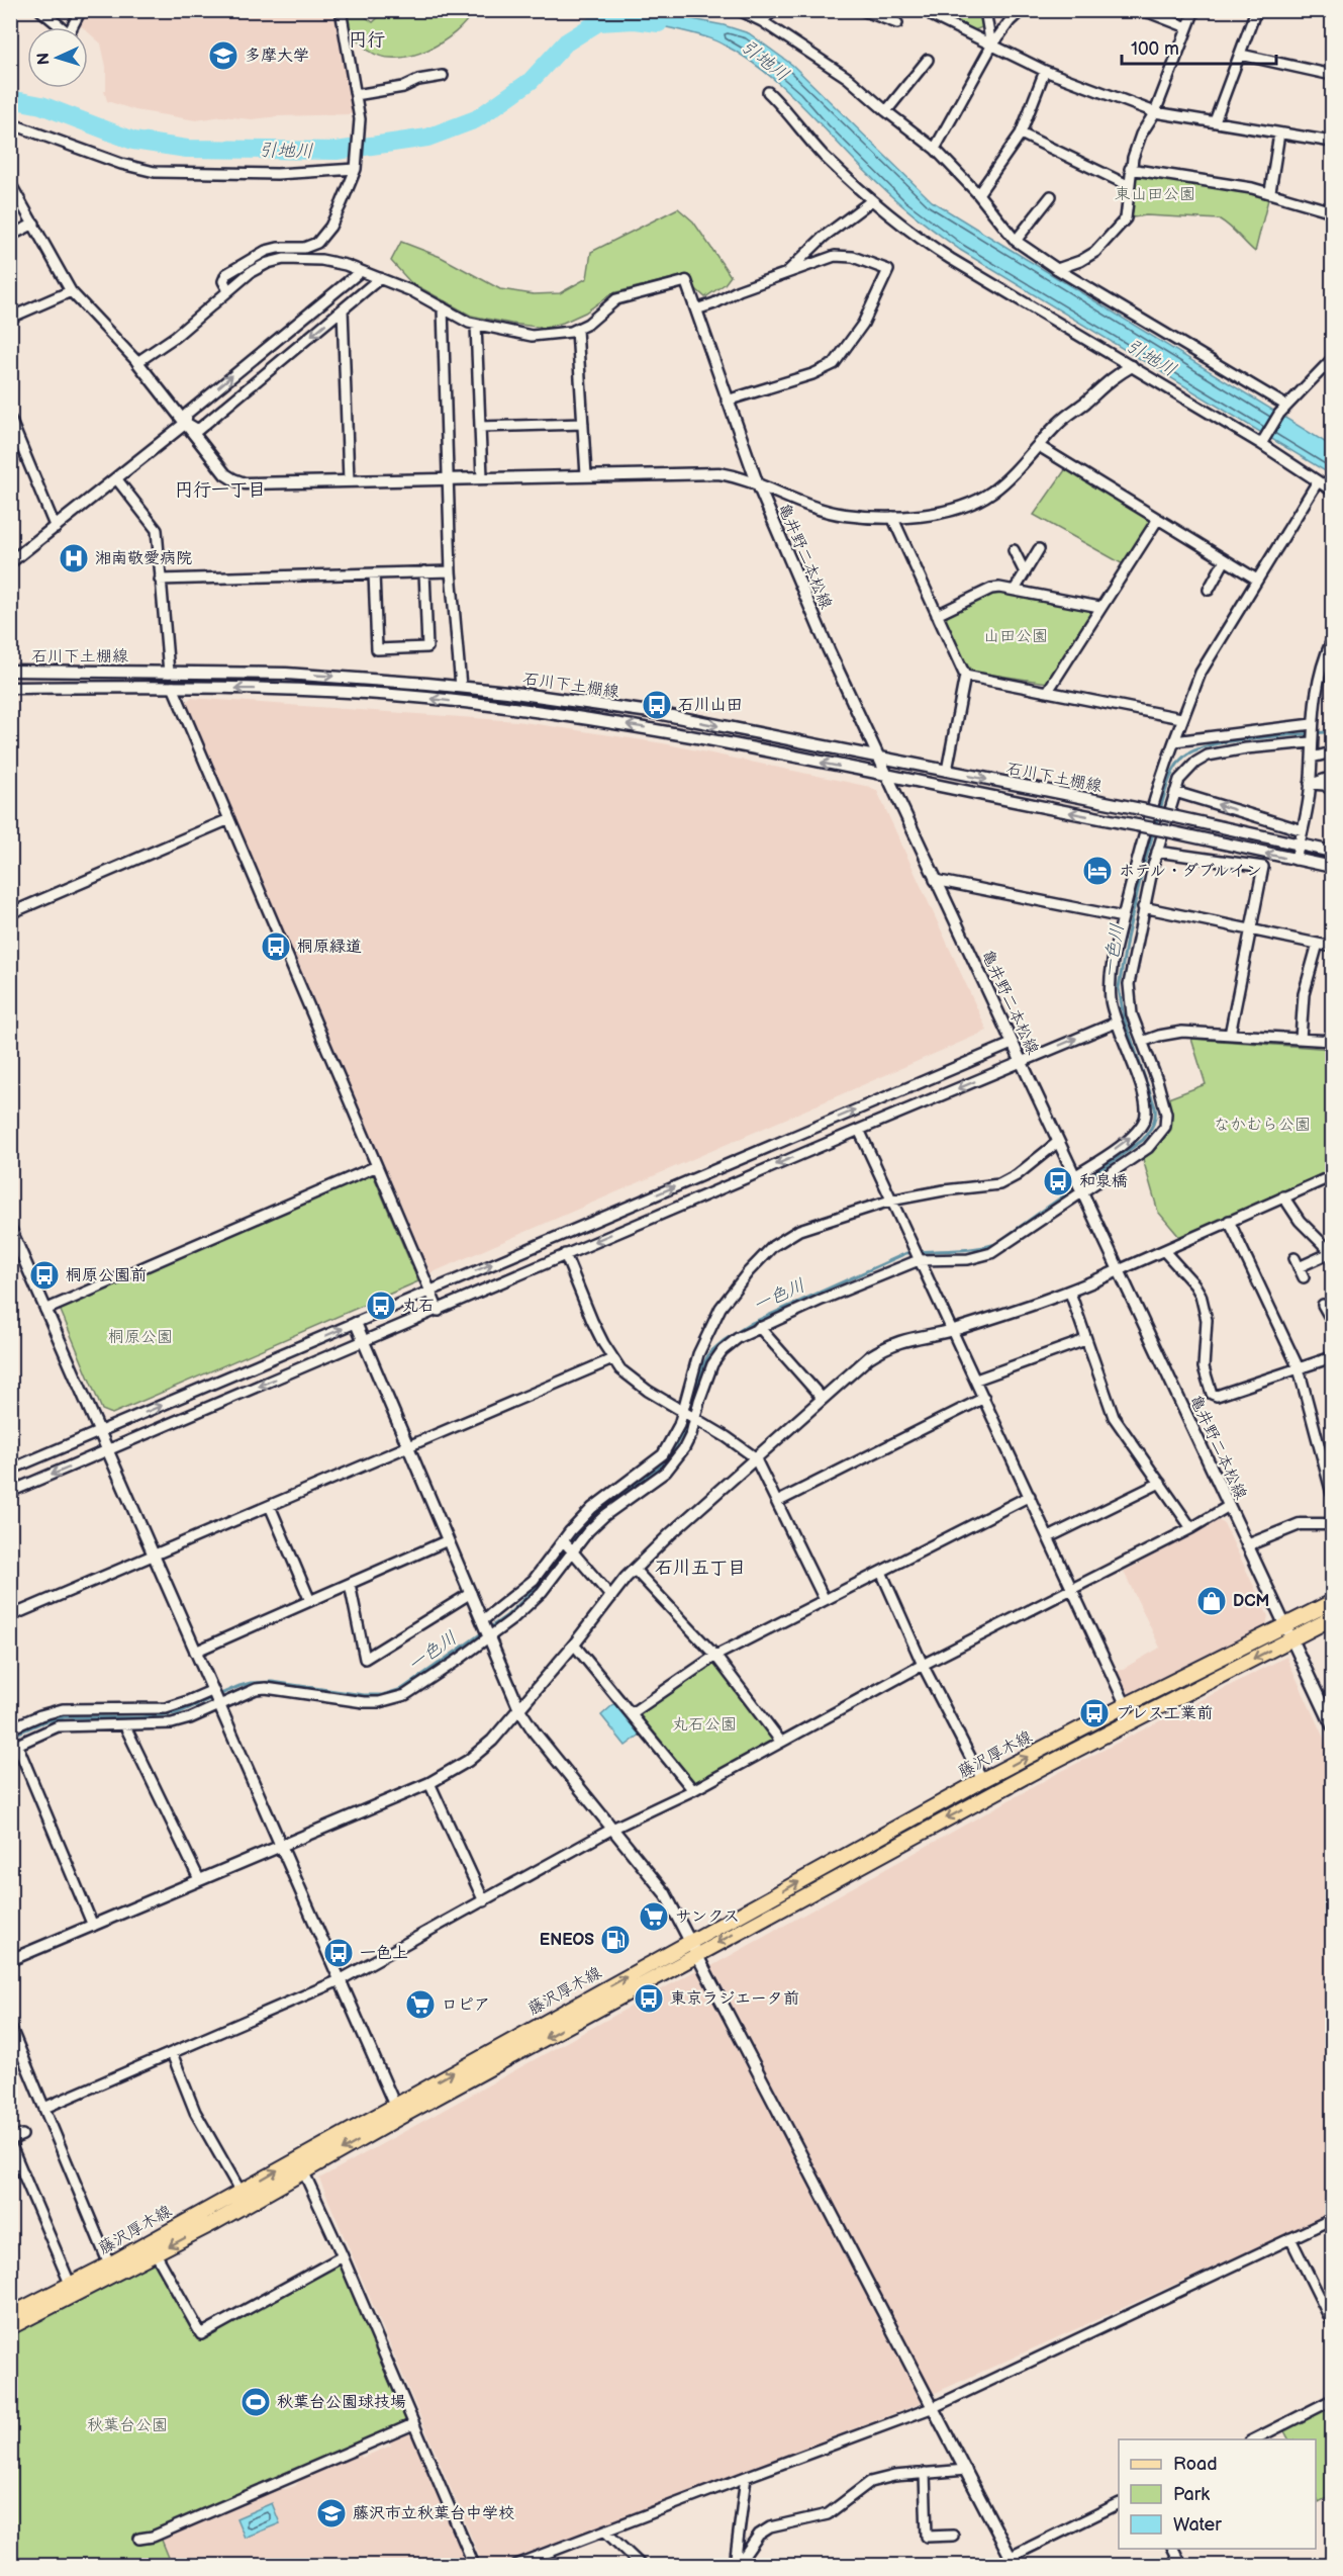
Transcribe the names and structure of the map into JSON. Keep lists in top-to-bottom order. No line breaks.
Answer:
{"streets":{"main road":["藤沢厚木線"],"street":["亀井野二本松線","石川下土棚線"]},"crossings":[["亀井野二本松線","石川下土棚線"],["亀井野二本松線","藤沢厚木線"]],"districts":["円行","円行一丁目","石川五丁目"],"water":["引地川","一色川"],"parks":["東山田公園","山田公園","なかむら公園","桐原公園","丸石公園","秋葉台公園"],"places":{"school or university":["多摩大学","藤沢市立秋葉台中学校"],"hospital":["湘南敬愛病院"],"bus stop":["石川山田","桐原緑道","和泉橋","桐原公園前","丸石","プレス工業前","一色上","東京ラジエータ前"],"hotel":["ホテル・ダブルイン"],"shop":["DCM"],"supermarket":["サンクス","ロピア"],"fuel station":["ENEOS"],"sports":["秋葉台公園球技場"]},"legend":["Road","Park","Water"],"scale_bar":"100 m","north":"left"}
